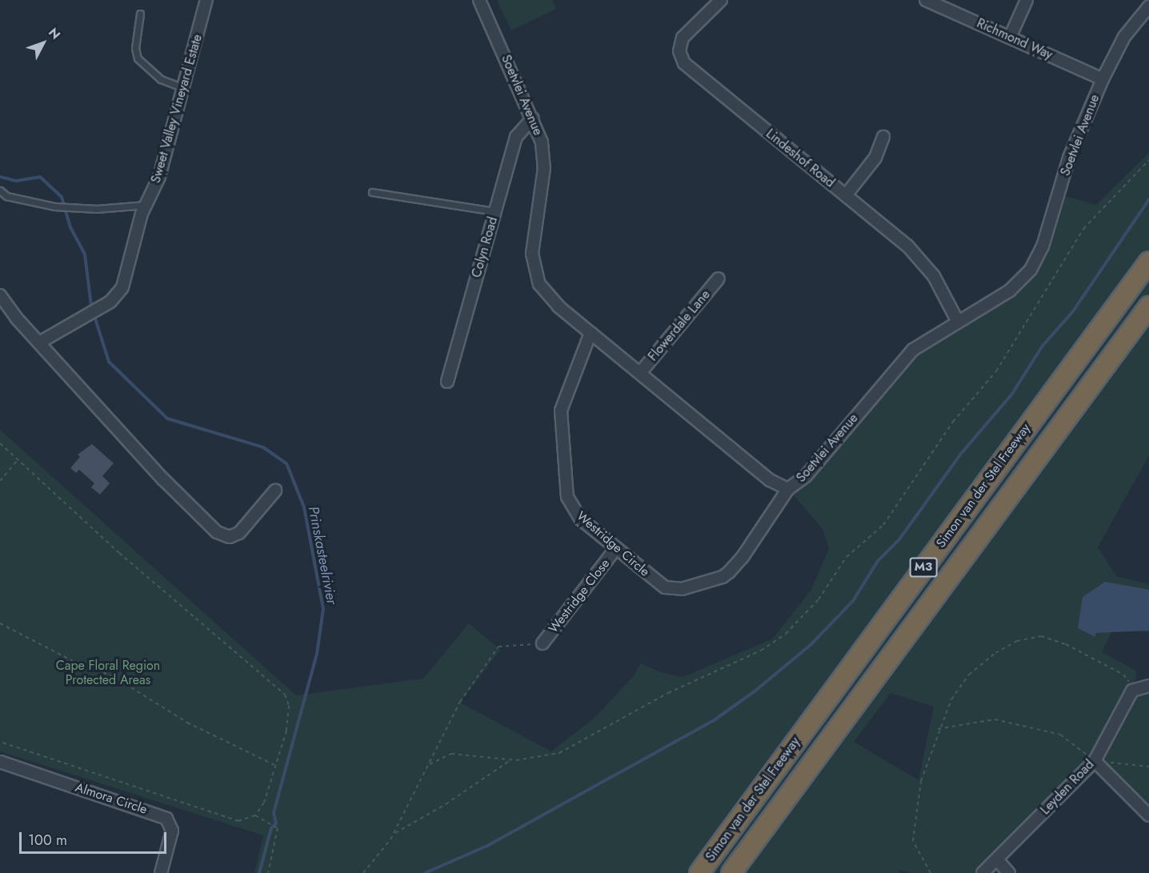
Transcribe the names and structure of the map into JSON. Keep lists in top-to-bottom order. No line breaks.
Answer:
{"streets":{"highway":["Simon van der Stel Freeway","M3"],"street":["Richmond Way","Soetvlei Avenue","Sweet Valley Vineyard Estate","Lindeshof Road","Colyn Road","Flowerdale Lane","Westridge Circle","Westridge Close","Leyden Road","Almora Circle"]},"crossings":[["Richmond Way","Soetvlei Avenue"],["Soetvlei Avenue","Lindeshof Road"],["Soetvlei Avenue","Colyn Road"],["Soetvlei Avenue","Flowerdale Lane"],["Soetvlei Avenue","Westridge Circle"],["Westridge Circle","Westridge Close"]],"water":["Prinskasteelrivier"],"parks":["Cape Floral Region Protected Areas"],"scale_bar":"100 m","north":"top right"}
